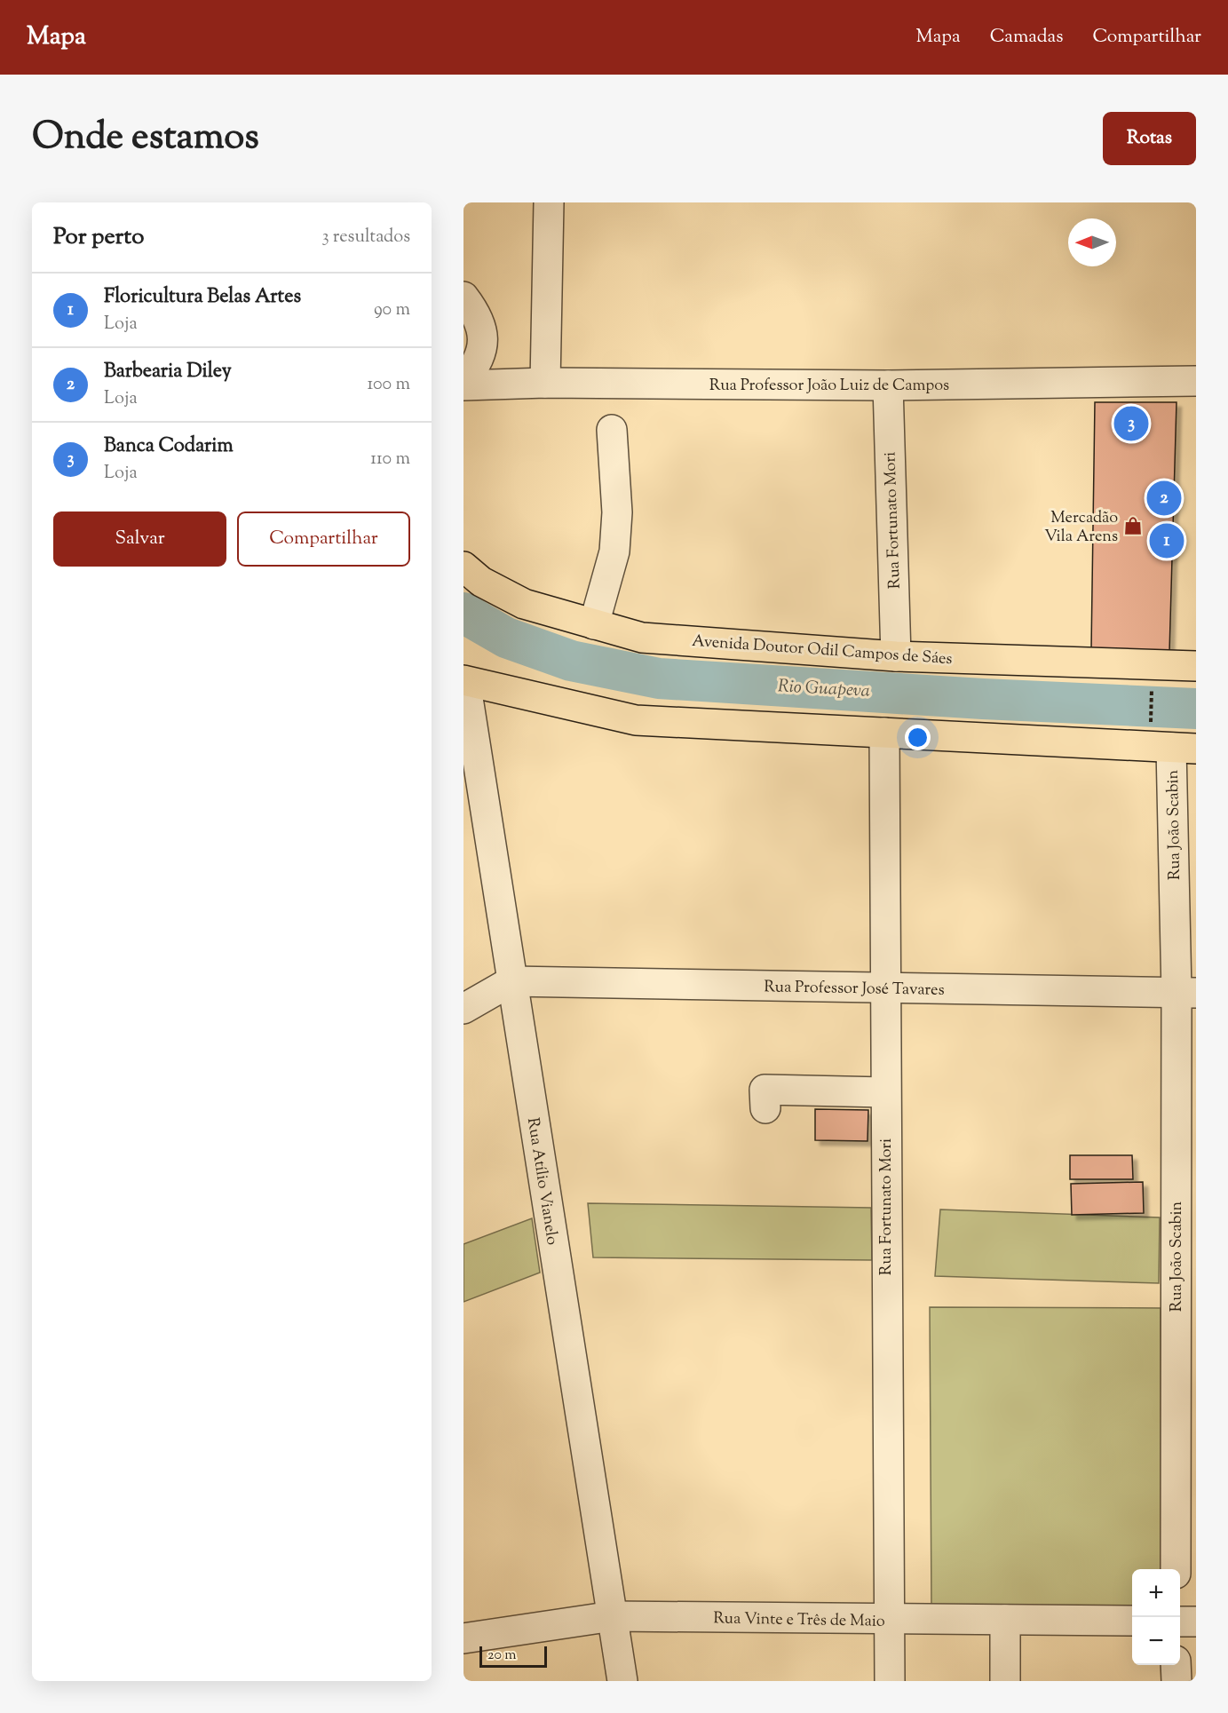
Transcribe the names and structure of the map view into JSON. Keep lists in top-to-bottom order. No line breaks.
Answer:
{"streets":{"main road":["Avenida Doutor Odil Campos de Sáes"],"street":["Rua Professor João Luiz de Campos","Rua Fortunato Mori","Rua João Scabin","Rua Professor José Tavares","Rua Atílio Vianelo","Rua Vinte e Três de Maio"]},"crossings":[["Rua Professor João Luiz de Campos","Rua Fortunato Mori"],["Rua Fortunato Mori","Avenida Doutor Odil Campos de Sáes"],["Rua Fortunato Mori","Rua Professor José Tavares"],["Rua Fortunato Mori","Rua Vinte e Três de Maio"],["Rua João Scabin","Rua Professor José Tavares"],["Rua Professor José Tavares","Rua Atílio Vianelo"],["Rua Atílio Vianelo","Rua Vinte e Três de Maio"]],"water":["Rio Guapeva"],"places":{"shop":["Mercadão Vila Arens"]},"scale_bar":"20 m","north":"left","page":{"header":"Mapa","nav":["Mapa","Camadas","Compartilhar"],"title":"Onde estamos","buttons":["Rotas",["Salvar","Compartilhar"]],"heading":["Por perto","3 resultados"],"list":[{"mark":"1","name":"Floricultura Belas Artes","note":"Loja","value":"90 m"},{"mark":"2","name":"Barbearia Diley","note":"Loja","value":"100 m"},{"mark":"3","name":"Banca Codarim","note":"Loja","value":"110 m"}],"pins":["3","2","1"],"map_buttons":["+","−"],"scale":"20 m"}}
